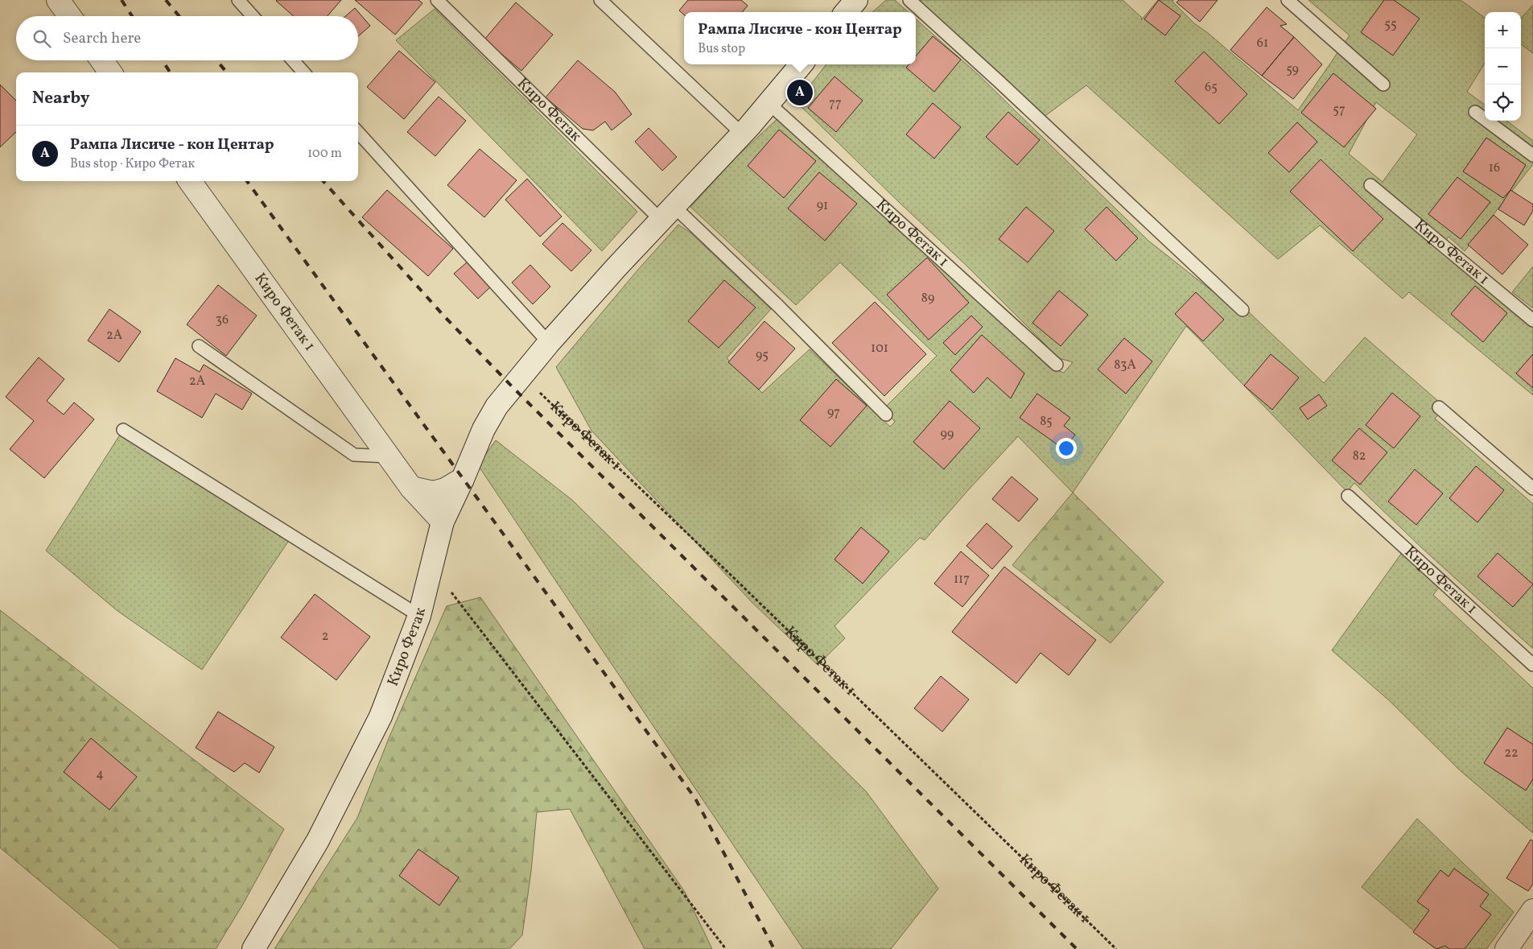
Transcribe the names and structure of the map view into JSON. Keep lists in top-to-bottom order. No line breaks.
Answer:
{"streets":{"main road":["Киро Фетак","Киро Фетак 1"]},"crossings":[["Киро Фетак","Киро Фетак 1"]],"house_numbers":["55","61","59","65","77","57","16","91","89","36","2А","101","95","83А","2А","97","85","99","82","117","2","22","4"],"page":{"map_buttons":["+","−"],"popup":["Рампа Лисиче - кон Центар","Bus stop"],"search":"Search here","heading":"Nearby","pins":"A","list":[{"mark":"A","name":"Рампа Лисиче - кон Центар","note":"Bus stop · Киро Фетак","value":"100 m"}]}}
